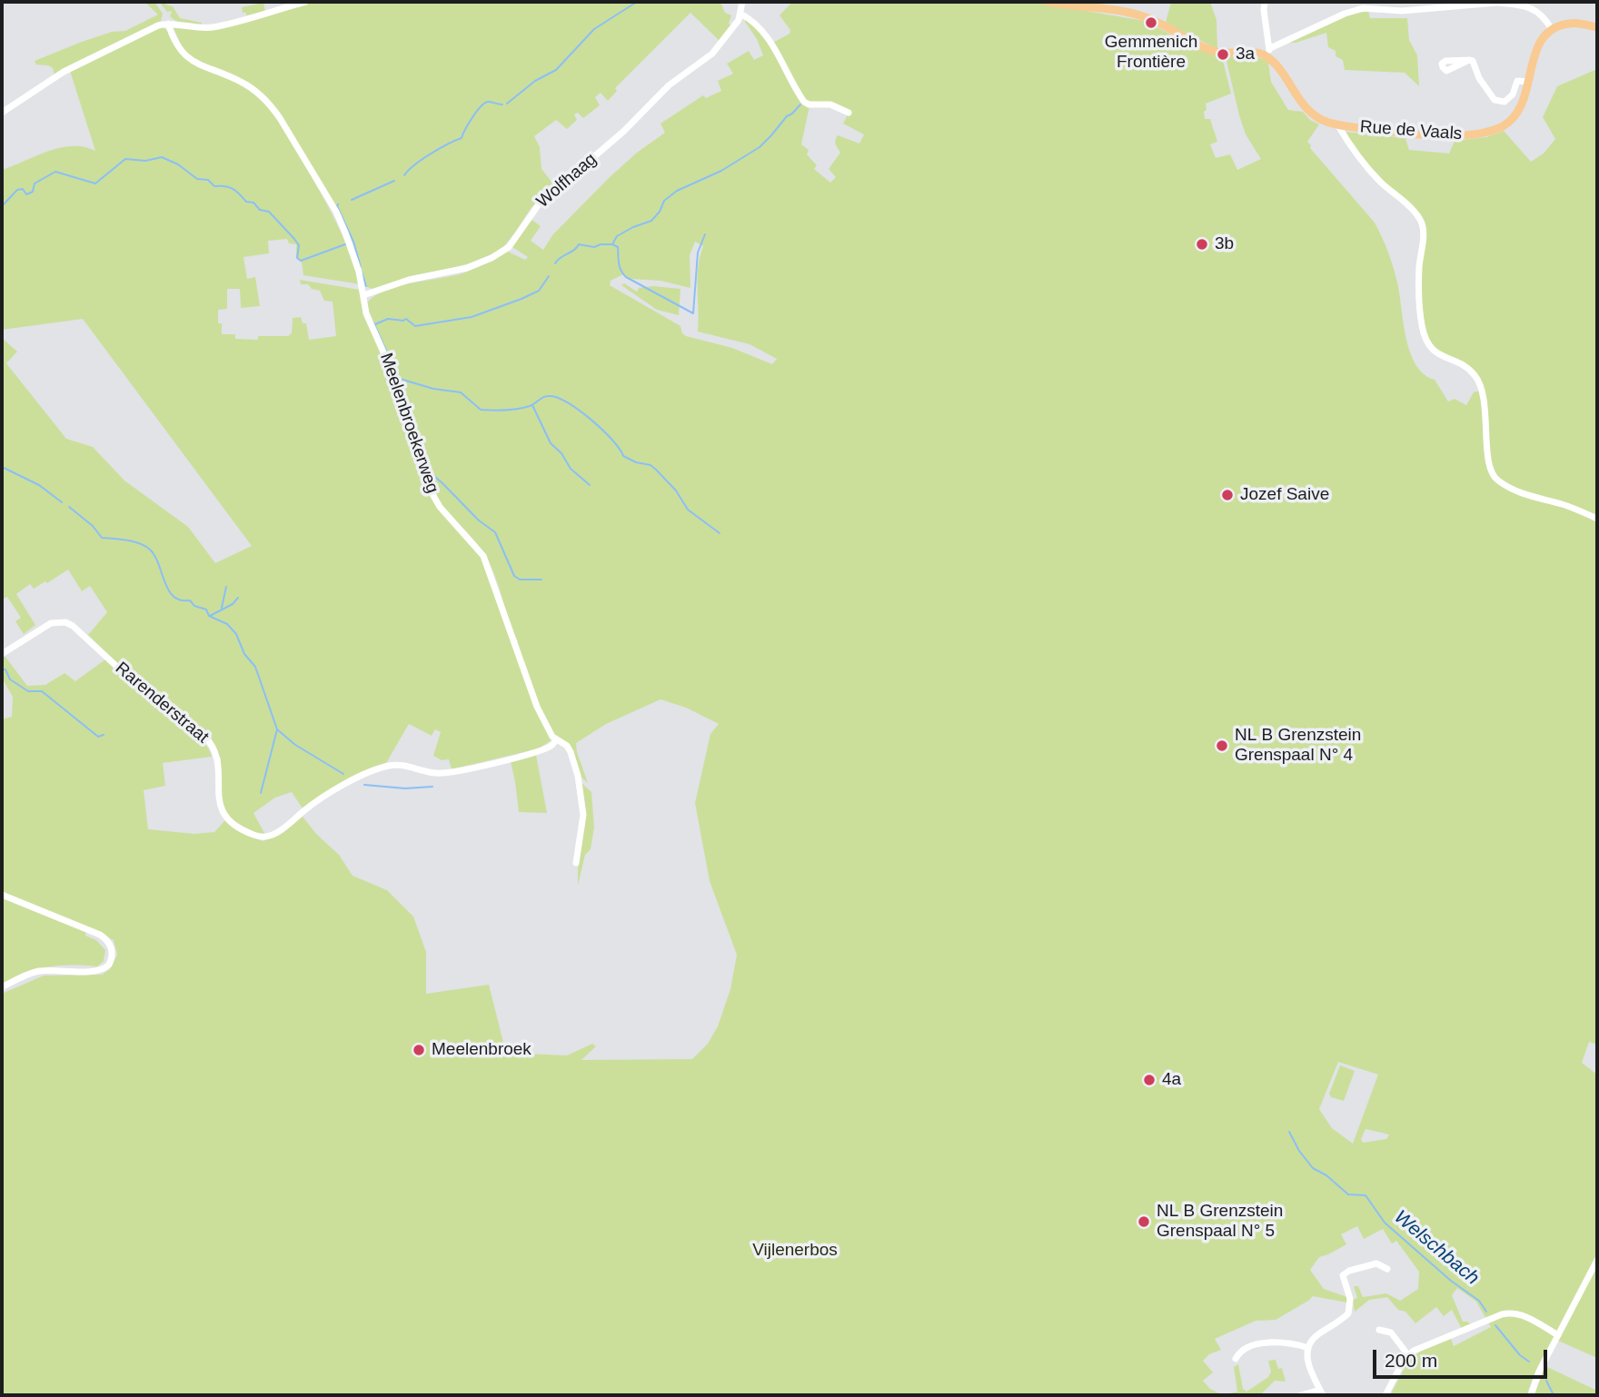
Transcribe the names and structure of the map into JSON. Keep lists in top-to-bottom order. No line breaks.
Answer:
{"streets":{"main road":["Rue de Vaals"],"street":["Wolfhaag","Meelenbroekerweg","Rarenderstraat"]},"crossings":[["Wolfhaag","Meelenbroekerweg"],["Meelenbroekerweg","Rarenderstraat"]],"water":["Welschbach"],"parks":["Vijlenerbos"],"places":["Gemmenich Frontière","3a","3b","Jozef Saive","NL B Grenzstein Grenspaal N° 4","Meelenbroek","4a","NL B Grenzstein Grenspaal N° 5"],"scale_bar":"200 m"}
